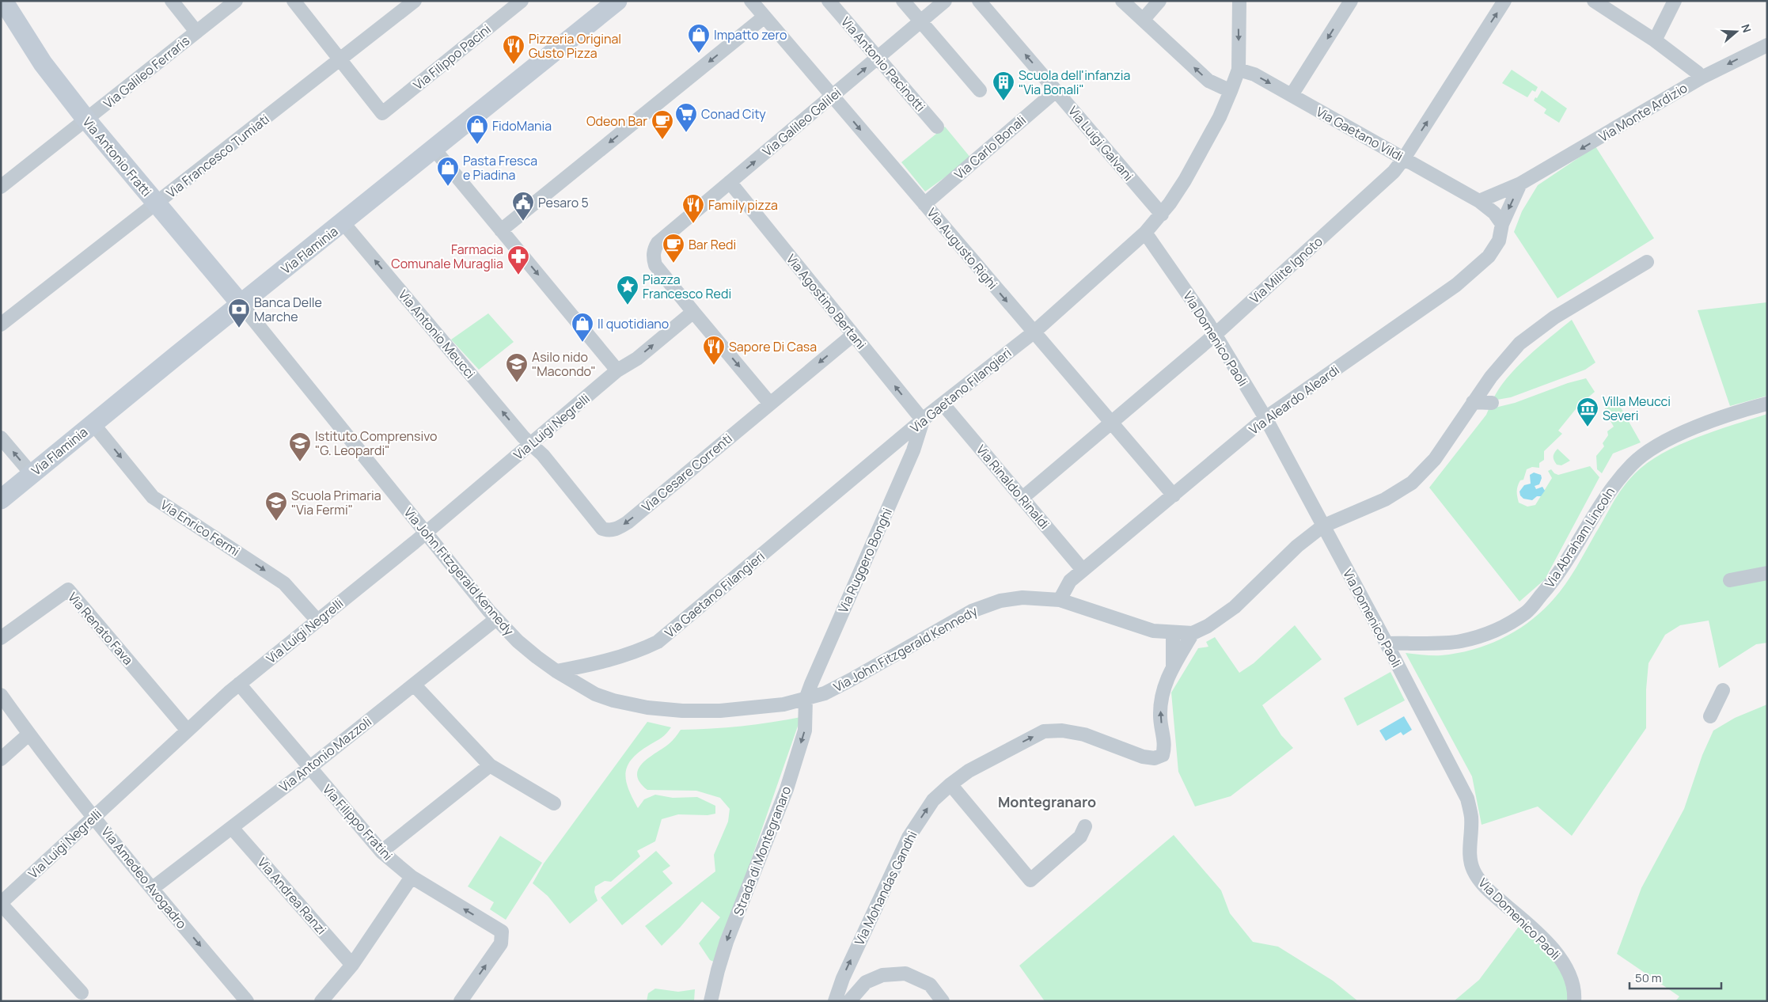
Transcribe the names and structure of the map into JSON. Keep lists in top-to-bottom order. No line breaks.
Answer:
{"streets":{"street":["Via Filippo Pacini","Via Antonio Pacinotti","Via Galileo Ferraris","Via Monte Ardizio","Via Galileo Galilei","Via Gaetano Vildi","Via Luigi Galvani","Via Carlo Bonali","Via Francesco Tumiati","Via Antonio Fratti","Via Augusto Righi","Via Flaminia","Via Milite Ignoto","Via Agostino Bertani","Via Antonio Meucci","Via Domenico Paoli","Via Gaetano Filangieri","Via Aleardo Aleardi","Via Luigi Negrelli","Via Cesare Correnti","Via Rinaldo Rinaldi","Via Enrico Fermi","Via Abraham Lincoln","Via Ruggero Bonghi","Via John Fitzgerald Kennedy","Via Renato Fava","Via Antonio Mazzoli","Via Filippo Fratini","Strada di Montegranaro","Via Amedeo Avogadro","Via Mohandas Gandhi","Via Andrea Ranzi"]},"crossings":[["Via Filippo Pacini","Via Francesco Tumiati"],["Via Antonio Pacinotti","Via Galileo Galilei"],["Via Galileo Ferraris","Via Antonio Fratti"],["Via Monte Ardizio","Via Gaetano Vildi"],["Via Galileo Galilei","Via Augusto Righi"],["Via Galileo Galilei","Via Agostino Bertani"],["Via Gaetano Vildi","Via Milite Ignoto"],["Via Gaetano Vildi","Via Gaetano Filangieri"],["Via Luigi Galvani","Via Carlo Bonali"],["Via Luigi Galvani","Via Gaetano Filangieri"],["Via Carlo Bonali","Via Augusto Righi"],["Via Francesco Tumiati","Via Antonio Fratti"],["Via Antonio Fratti","Via Flaminia"],["Via Antonio Fratti","Via John Fitzgerald Kennedy"],["Via Augusto Righi","Via Milite Ignoto"],["Via Augusto Righi","Via Gaetano Filangieri"],["Via Augusto Righi","Via Aleardo Aleardi"],["Via Flaminia","Via Antonio Meucci"],["Via Flaminia","Via Enrico Fermi"],["Via Flaminia","Via John Fitzgerald Kennedy"],["Via Milite Ignoto","Via Domenico Paoli"],["Via Milite Ignoto","Via Rinaldo Rinaldi"],["Via Agostino Bertani","Via Gaetano Filangieri"],["Via Agostino Bertani","Via Cesare Correnti"],["Via Agostino Bertani","Via Ruggero Bonghi"],["Via Antonio Meucci","Via Luigi Negrelli"],["Via Antonio Meucci","Via Cesare Correnti"],["Via Domenico Paoli","Via Gaetano Filangieri"],["Via Domenico Paoli","Via Aleardo Aleardi"],["Via Domenico Paoli","Via Abraham Lincoln"],["Via Domenico Paoli","Via John Fitzgerald Kennedy"],["Via Gaetano Filangieri","Via Rinaldo Rinaldi"],["Via Gaetano Filangieri","Via Ruggero Bonghi"],["Via Gaetano Filangieri","Via John Fitzgerald Kennedy"],["Via Aleardo Aleardi","Via Rinaldo Rinaldi"],["Via Aleardo Aleardi","Via John Fitzgerald Kennedy"],["Via Luigi Negrelli","Via Cesare Correnti"],["Via Luigi Negrelli","Via Enrico Fermi"],["Via Luigi Negrelli","Via John Fitzgerald Kennedy"],["Via Luigi Negrelli","Via Renato Fava"],["Via Luigi Negrelli","Via Filippo Fratini"],["Via Luigi Negrelli","Via Amedeo Avogadro"],["Via Ruggero Bonghi","Via John Fitzgerald Kennedy"],["Via Ruggero Bonghi","Strada di Montegranaro"],["Via John Fitzgerald Kennedy","Via Antonio Mazzoli"],["Via John Fitzgerald Kennedy","Strada di Montegranaro"],["Via Antonio Mazzoli","Via Filippo Fratini"],["Via Antonio Mazzoli","Via Amedeo Avogadro"],["Via Antonio Mazzoli","Via Andrea Ranzi"]],"one_way":["Via Monte Ardizio","Via Augusto Righi","Via Agostino Bertani","Via Enrico Fermi","Strada di Montegranaro","Via Amedeo Avogadro","Via Mohandas Gandhi"],"districts":["Montegranaro"],"places":{"shop":["Impatto zero","FidoMania","Pasta Fresca e Piadina","Il quotidiano"],"restaurant":["Pizzeria Original Gusto Pizza","Family pizza","Sapore Di Casa"],"building":["Scuola dell'infanzia \"Via Bonali\""],"supermarket":["Conad City"],"cafe":["Odeon Bar","Bar Redi"],"public building":["Pesaro 5"],"pharmacy":["Farmacia Comunale Muraglia"],"place":["Piazza Francesco Redi"],"bank":["Banca Delle Marche"],"school or university":["Asilo nido \"Macondo\"","Istituto Comprensivo \"G. Leopardi\"","Scuola Primaria \"Via Fermi\""],"museum":["Villa Meucci Severi"]},"scale_bar":"50 m","north":"right"}
